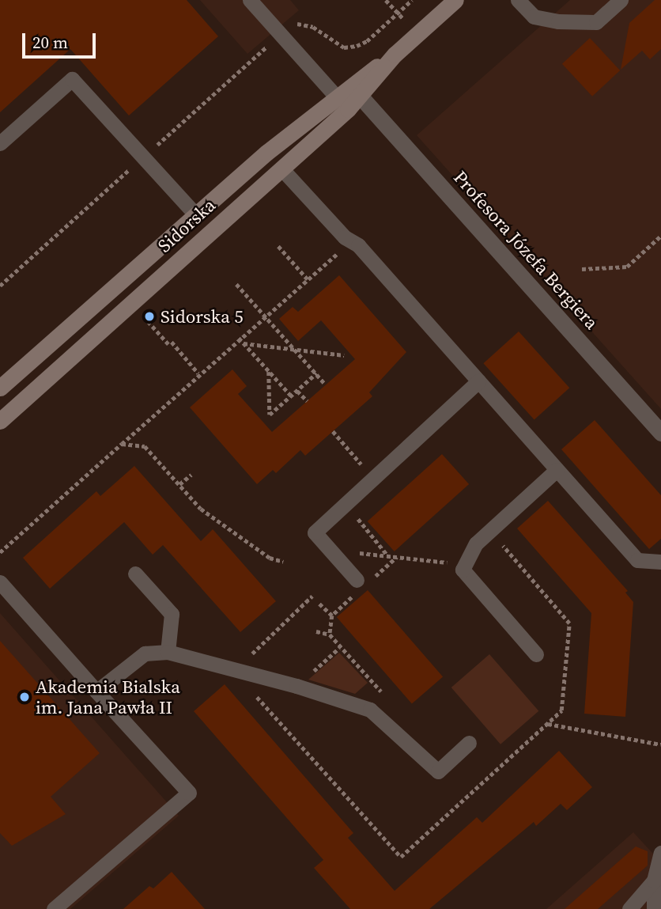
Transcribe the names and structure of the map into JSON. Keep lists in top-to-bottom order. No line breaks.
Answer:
{"streets":{"street":["Sidorska","Profesora Józefa Bergiera"]},"crossings":[["Sidorska","Profesora Józefa Bergiera"]],"places":["Sidorska 5","Akademia Bialska im. Jana Pawła II"],"scale_bar":"20 m"}
